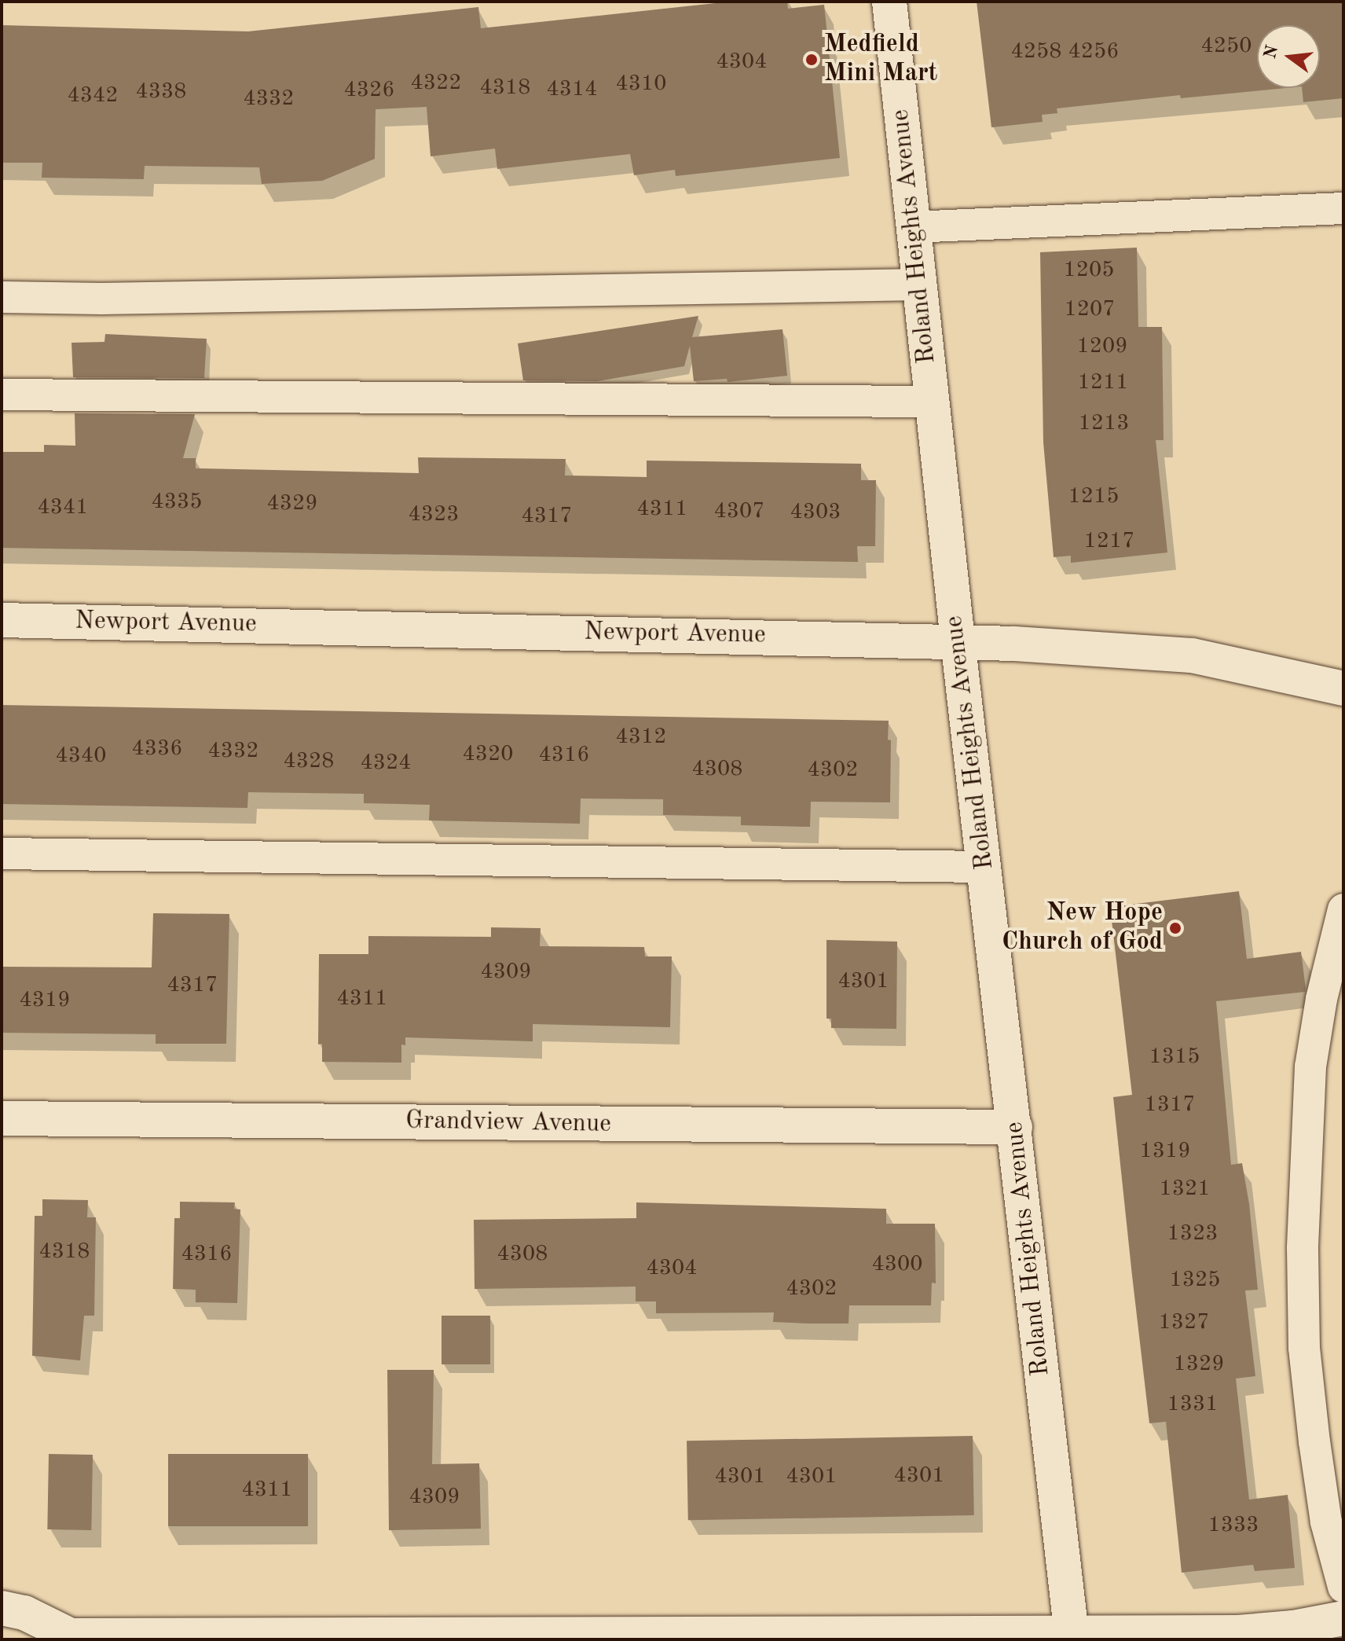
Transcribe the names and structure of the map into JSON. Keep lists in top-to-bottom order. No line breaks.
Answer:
{"streets":{"street":["Roland Heights Avenue","Newport Avenue","Grandview Avenue"]},"crossings":[["Roland Heights Avenue","Newport Avenue"],["Roland Heights Avenue","Grandview Avenue"]],"places":["Medfield Mini Mart","New Hope Church of God"],"house_numbers":["4250","4258","4256","4304","4322","4310","4318","4314","4326","4338","4342","4332","1205","1207","1209","1211","1213","1215","4335","4329","4341","4311","4307","4303","4323","4317","1217","4312","4336","4332","4320","4316","4340","4328","4324","4308","4302","4309","4301","4317","4311","4319","1315","1317","1319","1321","1323","4318","4316","4308","4300","4304","1325","4302","1327","1329","1331","4301","4301","4301","4311","4309","1333"],"north":"left"}
